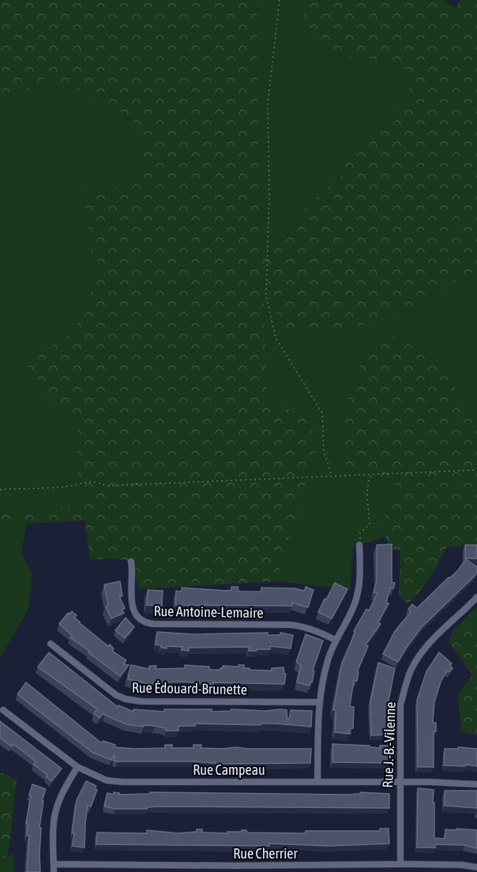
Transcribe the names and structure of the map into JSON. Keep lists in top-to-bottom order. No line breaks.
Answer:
{"streets":{"street":["Rue Antoine-Lemaire","Rue Édouard-Brunette","Rue J.-B.-Vilenne","Rue Campeau","Rue Cherrier"]},"crossings":[["Rue J.-B.-Vilenne","Rue Campeau"],["Rue J.-B.-Vilenne","Rue Cherrier"]]}
